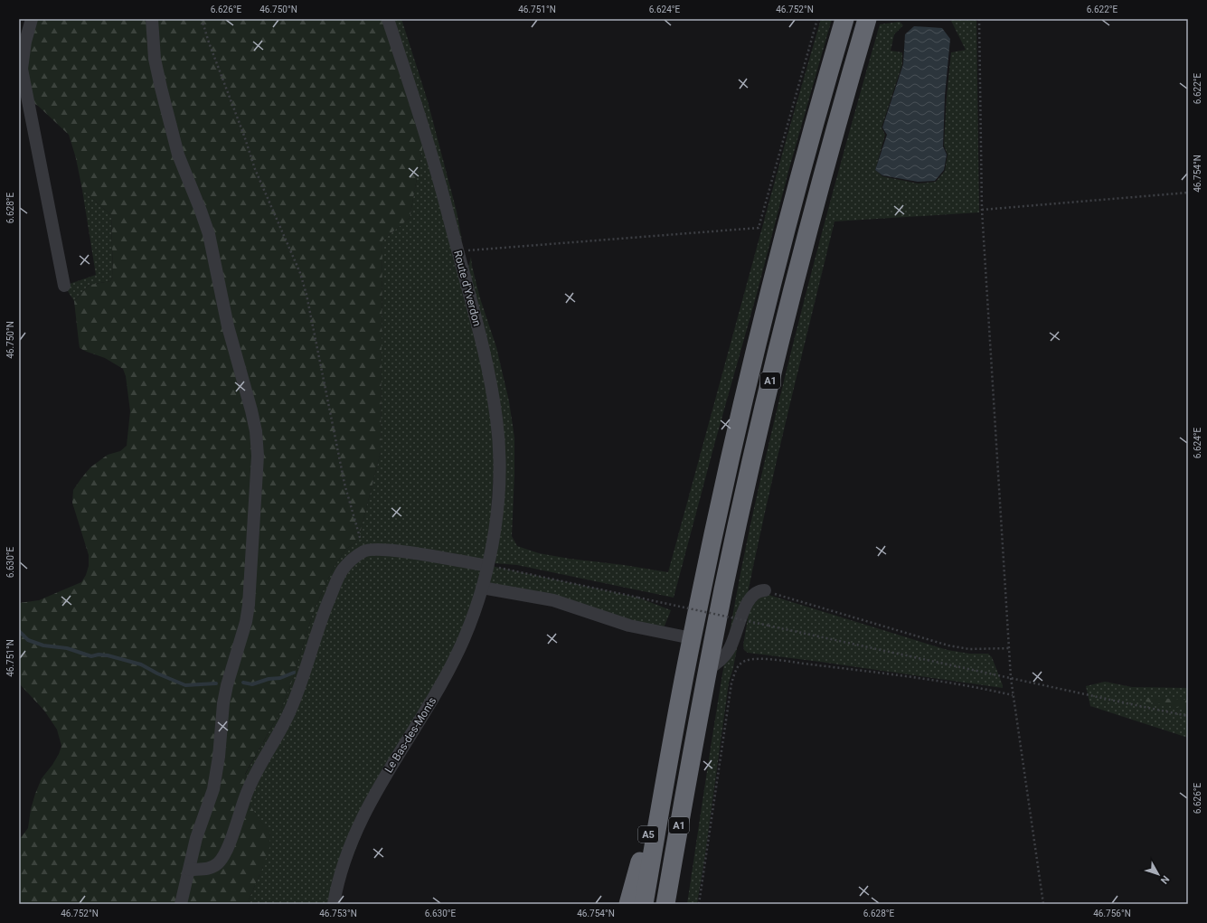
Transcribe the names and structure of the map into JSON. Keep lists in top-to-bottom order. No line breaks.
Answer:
{"streets":{"highway":["A1","A5"],"street":["Route d'Yverdon","Le Bas-des-Monts"]},"crossings":[["Route d'Yverdon","Le Bas-des-Monts"],["A1","A5"]],"north":"bottom right","coordinates":["6.626°E","46.750°N","46.751°N","6.624°E","46.752°N","6.622°E","46.754°N","6.628°E","6.630°E","46.753°N","46.756°N"]}
